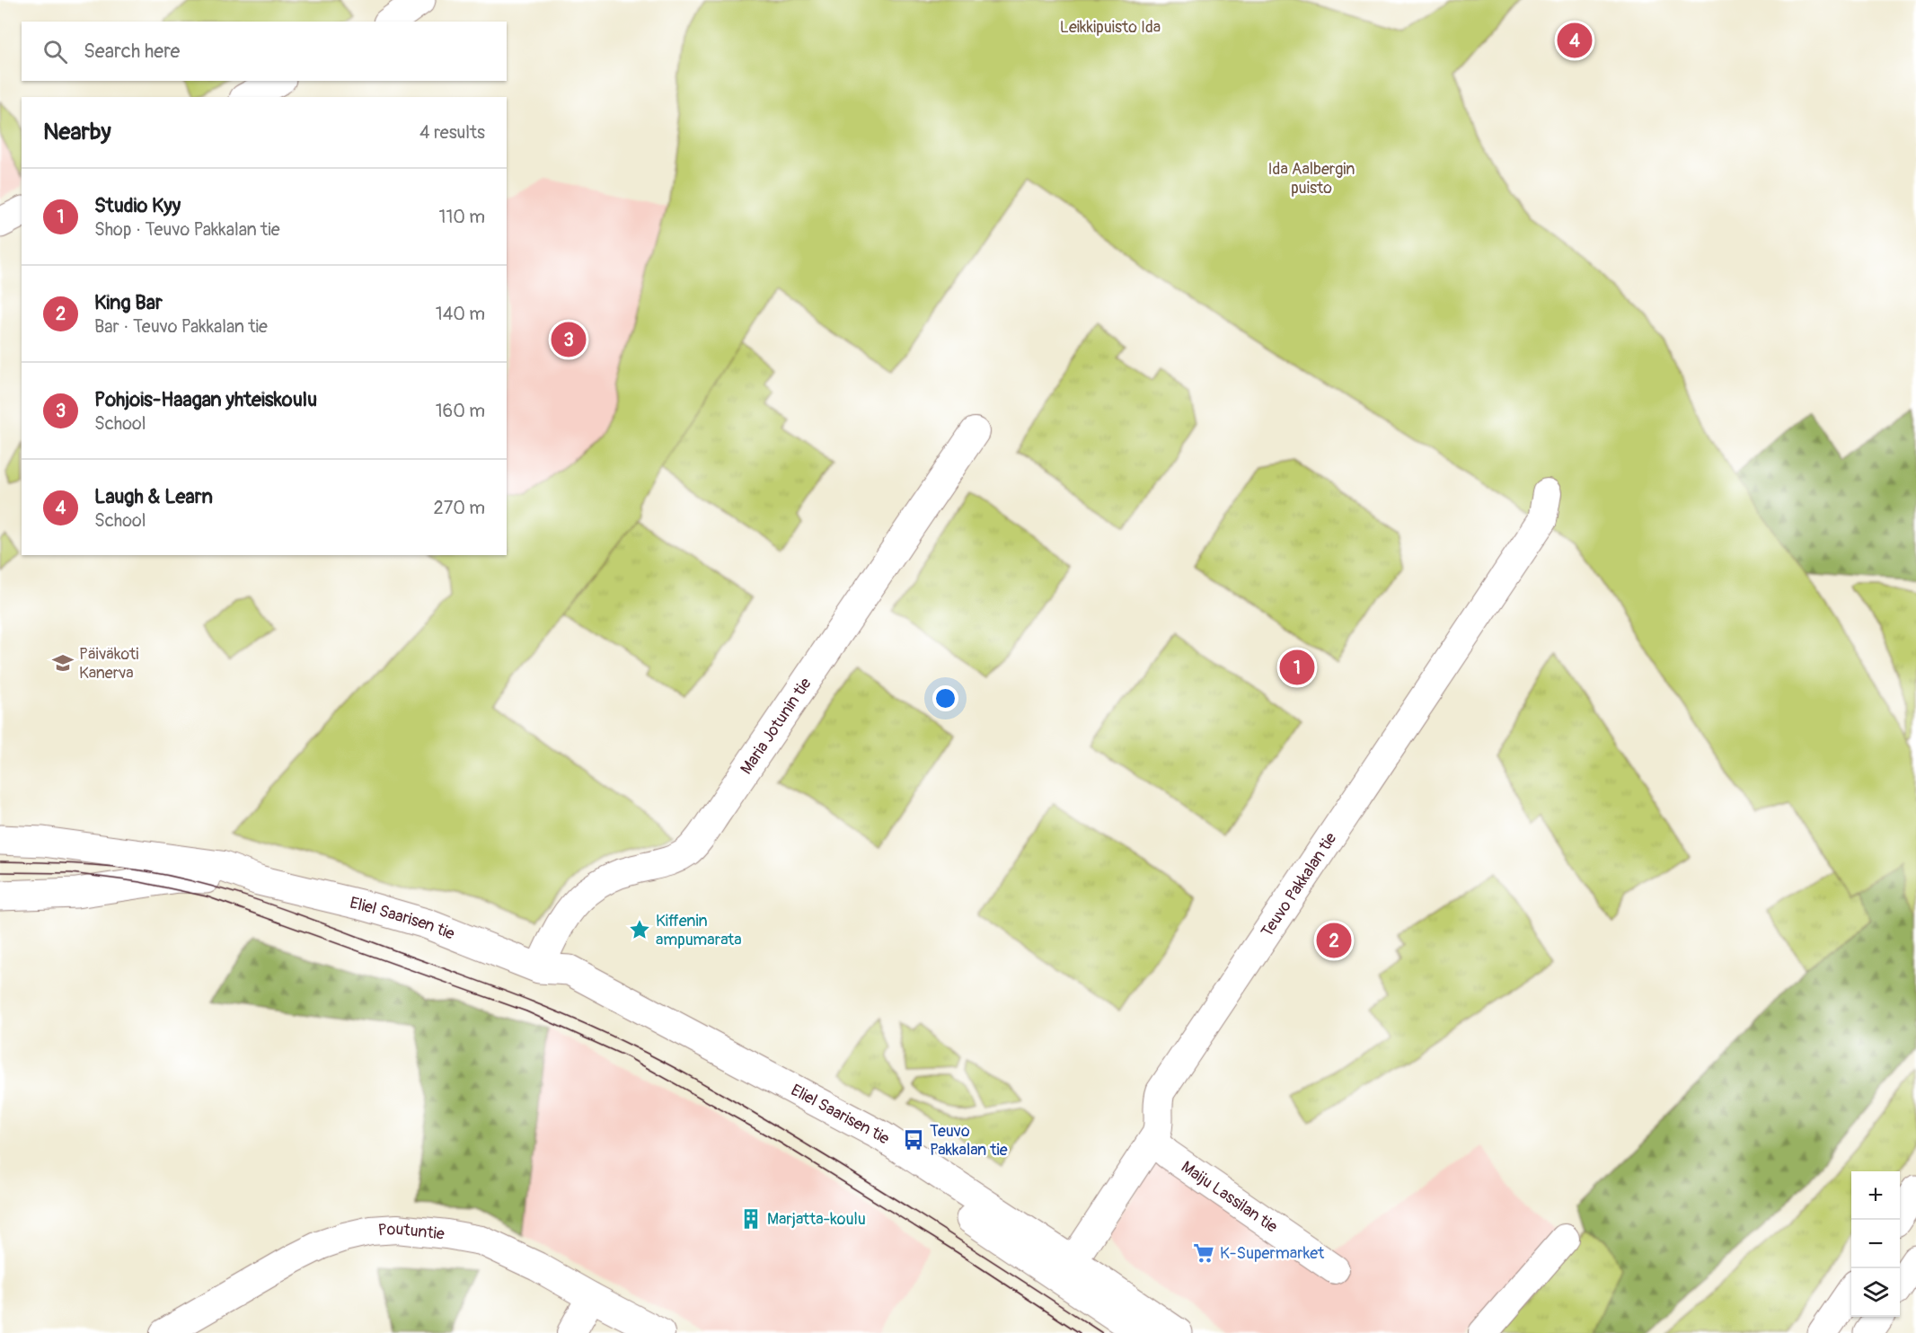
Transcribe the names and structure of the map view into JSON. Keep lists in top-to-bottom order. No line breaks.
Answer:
{"streets":{"main road":["Eliel Saarisen tie"],"street":["Maria Jotunin tie","Teuvo Pakkalan tie","Maiju Lassilan tie","Poutuntie"]},"crossings":[["Maria Jotunin tie","Eliel Saarisen tie"],["Teuvo Pakkalan tie","Eliel Saarisen tie"],["Teuvo Pakkalan tie","Maiju Lassilan tie"]],"parks":["Leikkipuisto Ida","Ida Aalbergin puisto"],"places":{"school or university":["Päiväkoti Kanerva"],"place":["Kiffenin ampumarata"],"bus stop":["Teuvo Pakkalan tie"],"building":["Marjatta-koulu"],"supermarket":["K-Supermarket"]},"page":{"pins":["4","3","1","2"],"search":"Search here","heading":["Nearby","4 results"],"list":[{"mark":"1","name":"Studio Kyy","note":"Shop · Teuvo Pakkalan tie","value":"110 m"},{"mark":"2","name":"King Bar","note":"Bar · Teuvo Pakkalan tie","value":"140 m"},{"mark":"3","name":"Pohjois-Haagan yhteiskoulu","note":"School","value":"160 m"},{"mark":"4","name":"Laugh & Learn","note":"School","value":"270 m"}],"map_buttons":["+","−"]}}
